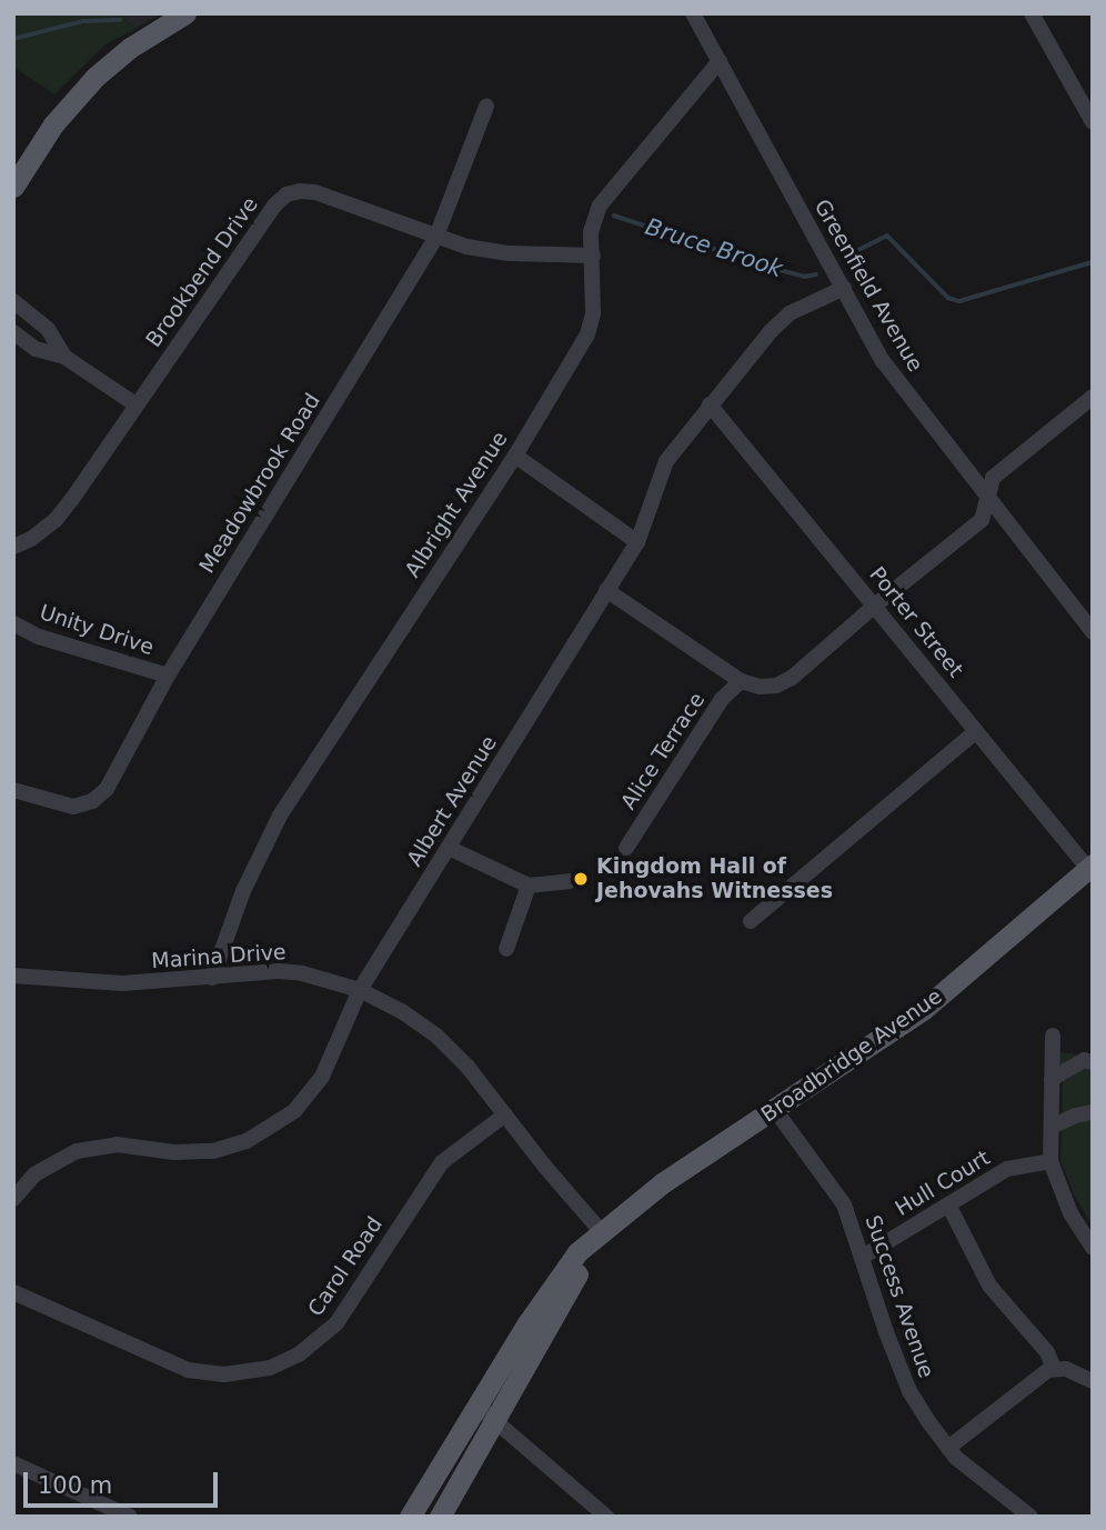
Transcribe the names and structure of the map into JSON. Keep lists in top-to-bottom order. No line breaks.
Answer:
{"streets":{"main road":["Broadbridge Avenue"],"street":["Brookbend Drive","Greenfield Avenue","Meadowbrook Road","Albright Avenue","Porter Street","Unity Drive","Alice Terrace","Albert Avenue","Marina Drive","Hull Court","Carol Road","Success Avenue"]},"crossings":[["Brookbend Drive","Meadowbrook Road"],["Brookbend Drive","Albright Avenue"],["Greenfield Avenue","Albright Avenue"],["Greenfield Avenue","Albert Avenue"],["Meadowbrook Road","Unity Drive"],["Albright Avenue","Marina Drive"],["Porter Street","Albert Avenue"],["Porter Street","Broadbridge Avenue"],["Albert Avenue","Marina Drive"],["Marina Drive","Broadbridge Avenue"],["Marina Drive","Carol Road"],["Broadbridge Avenue","Success Avenue"],["Hull Court","Success Avenue"]],"water":["Bruce Brook"],"places":["Kingdom Hall of Jehovahs Witnesses"],"scale_bar":"100 m"}
